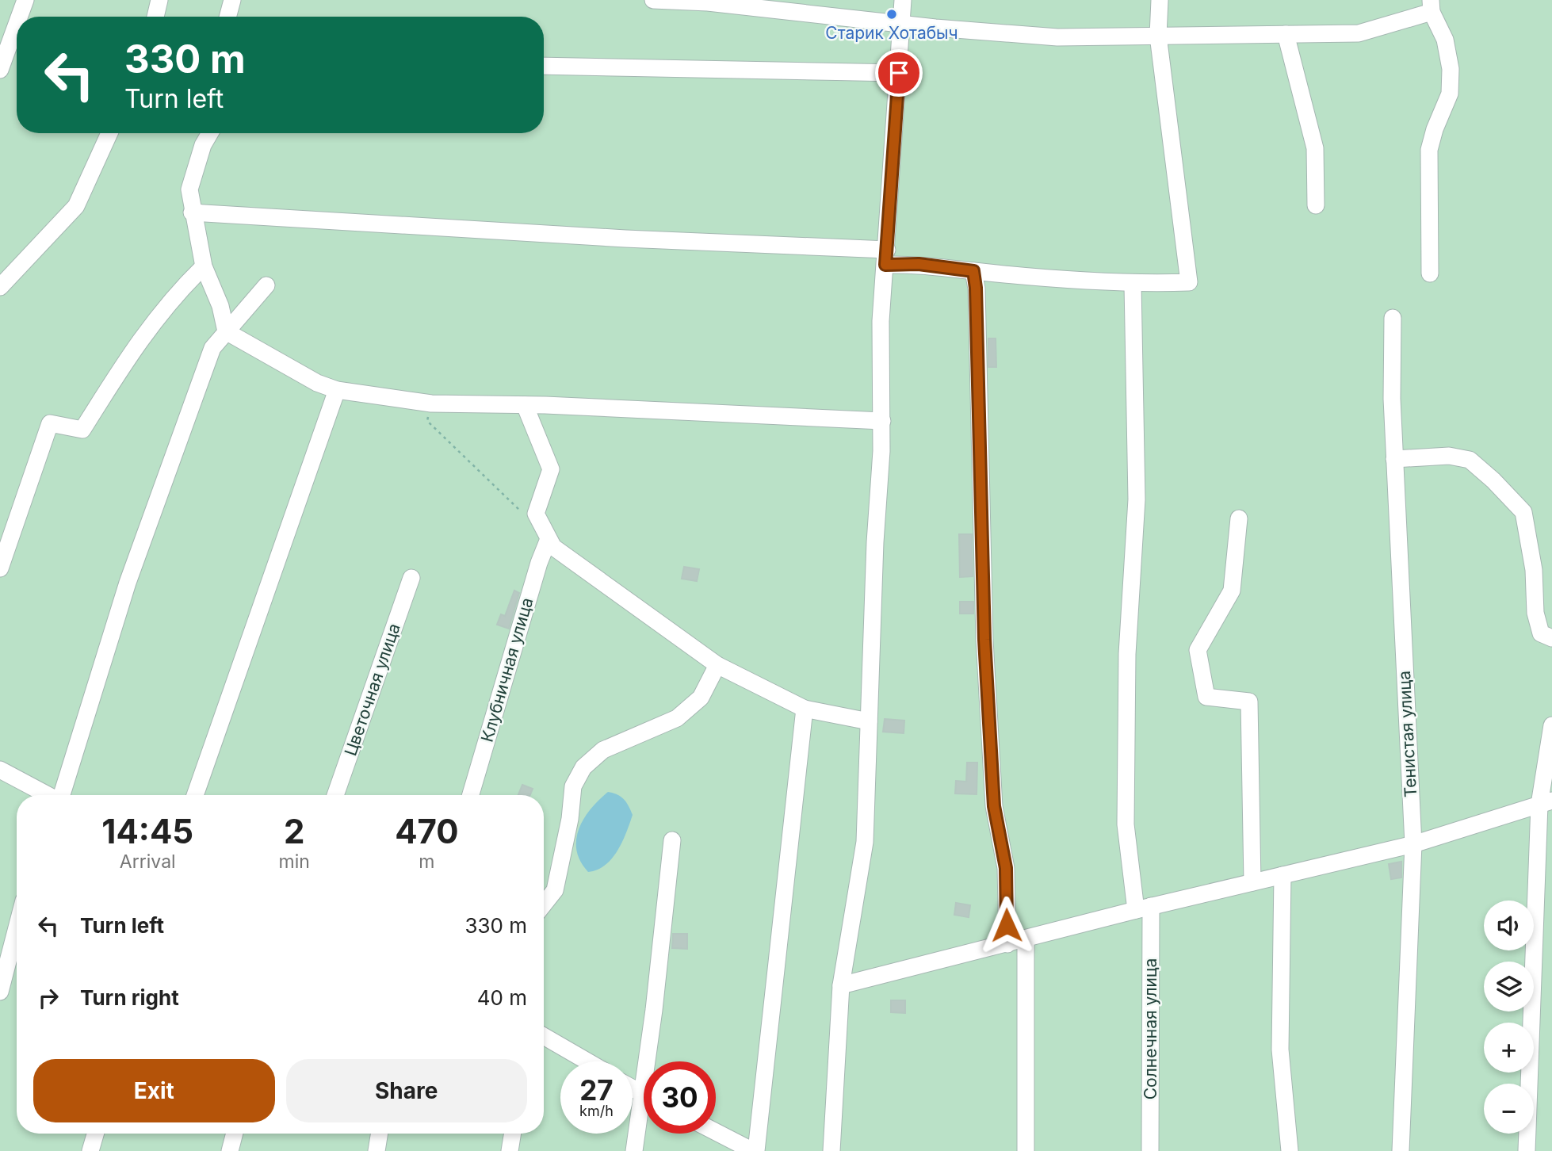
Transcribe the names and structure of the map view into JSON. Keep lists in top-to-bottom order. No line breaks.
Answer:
{"streets":{"street":["Клубничная улица","Цветочная улица","Тенистая улица","Солнечная улица"]},"places":["Старик Хотабыч"],"page":{"turn":["330 m","Turn left"],"eta":["14:45","Arrival","2","min","470","m"],"list":[{"name":"Turn left","value":"330 m"},{"name":"Turn right","value":"40 m"}],"map_buttons":["+","−"],"buttons":["Exit","Share"],"speed":"27 km/h","limit":"30"}}
